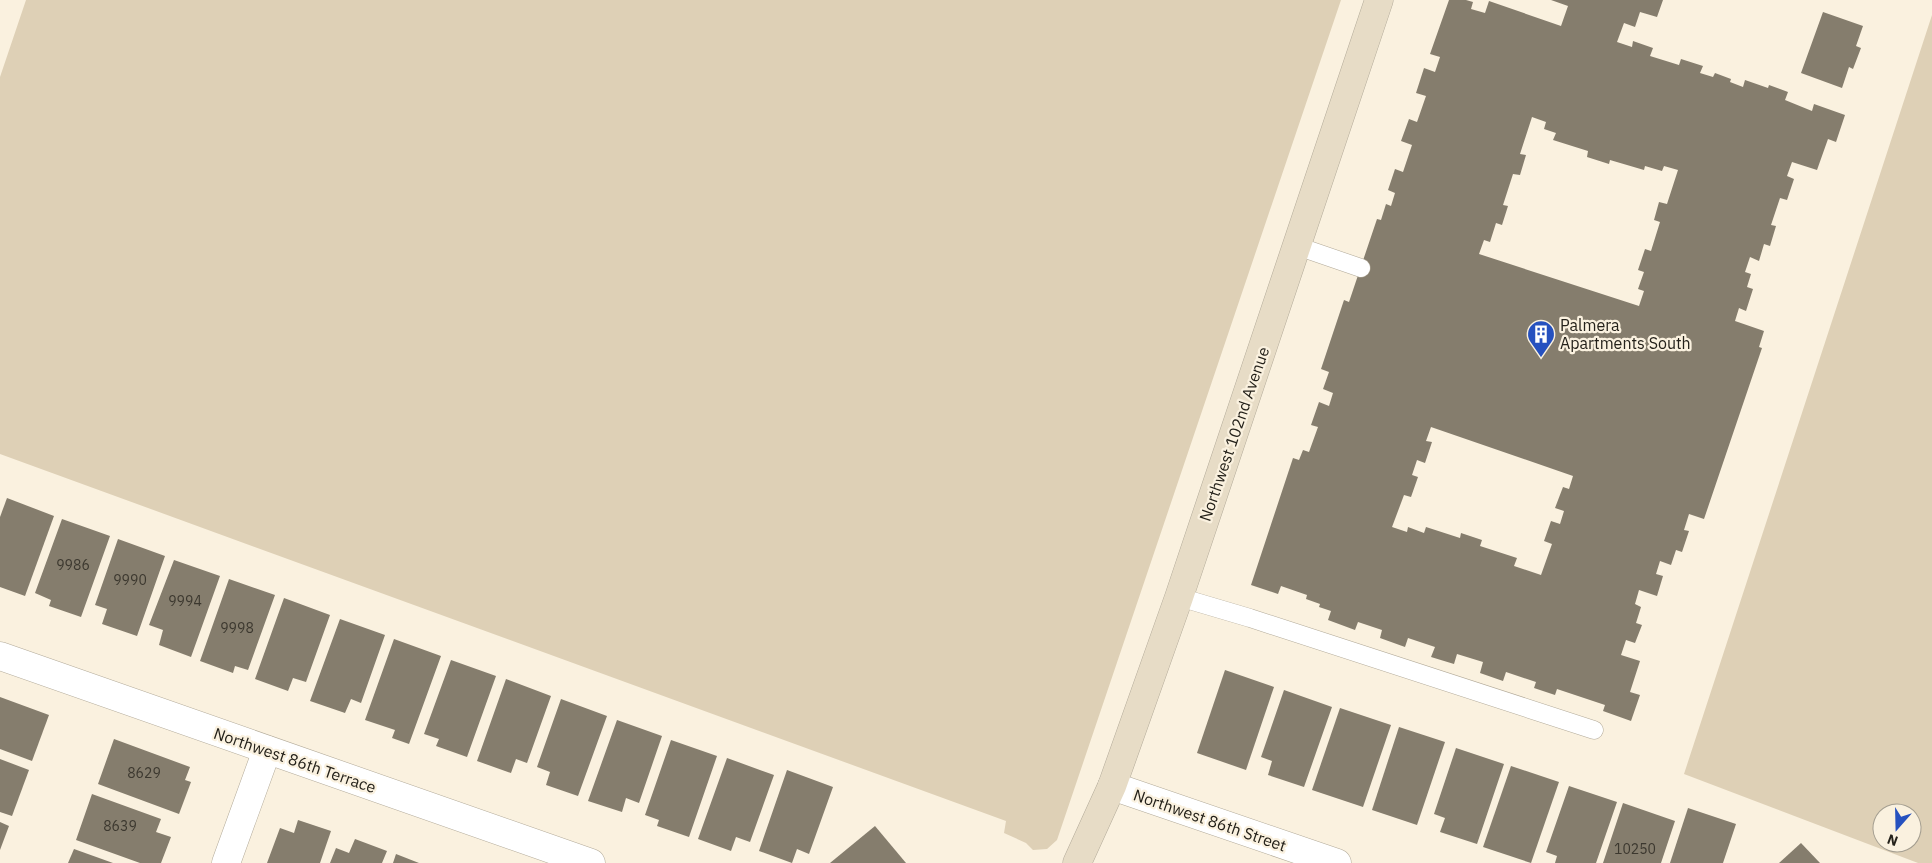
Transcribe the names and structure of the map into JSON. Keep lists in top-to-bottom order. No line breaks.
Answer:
{"streets":{"street":["Northwest 102nd Avenue","Northwest 86th Terrace","Northwest 86th Street"]},"crossings":[["Northwest 102nd Avenue","Northwest 86th Street"]],"places":{"building":["Palmera Apartments South"]},"house_numbers":["9986","9990","9994","9998","8629","8639","10250"],"north":"bottom"}
